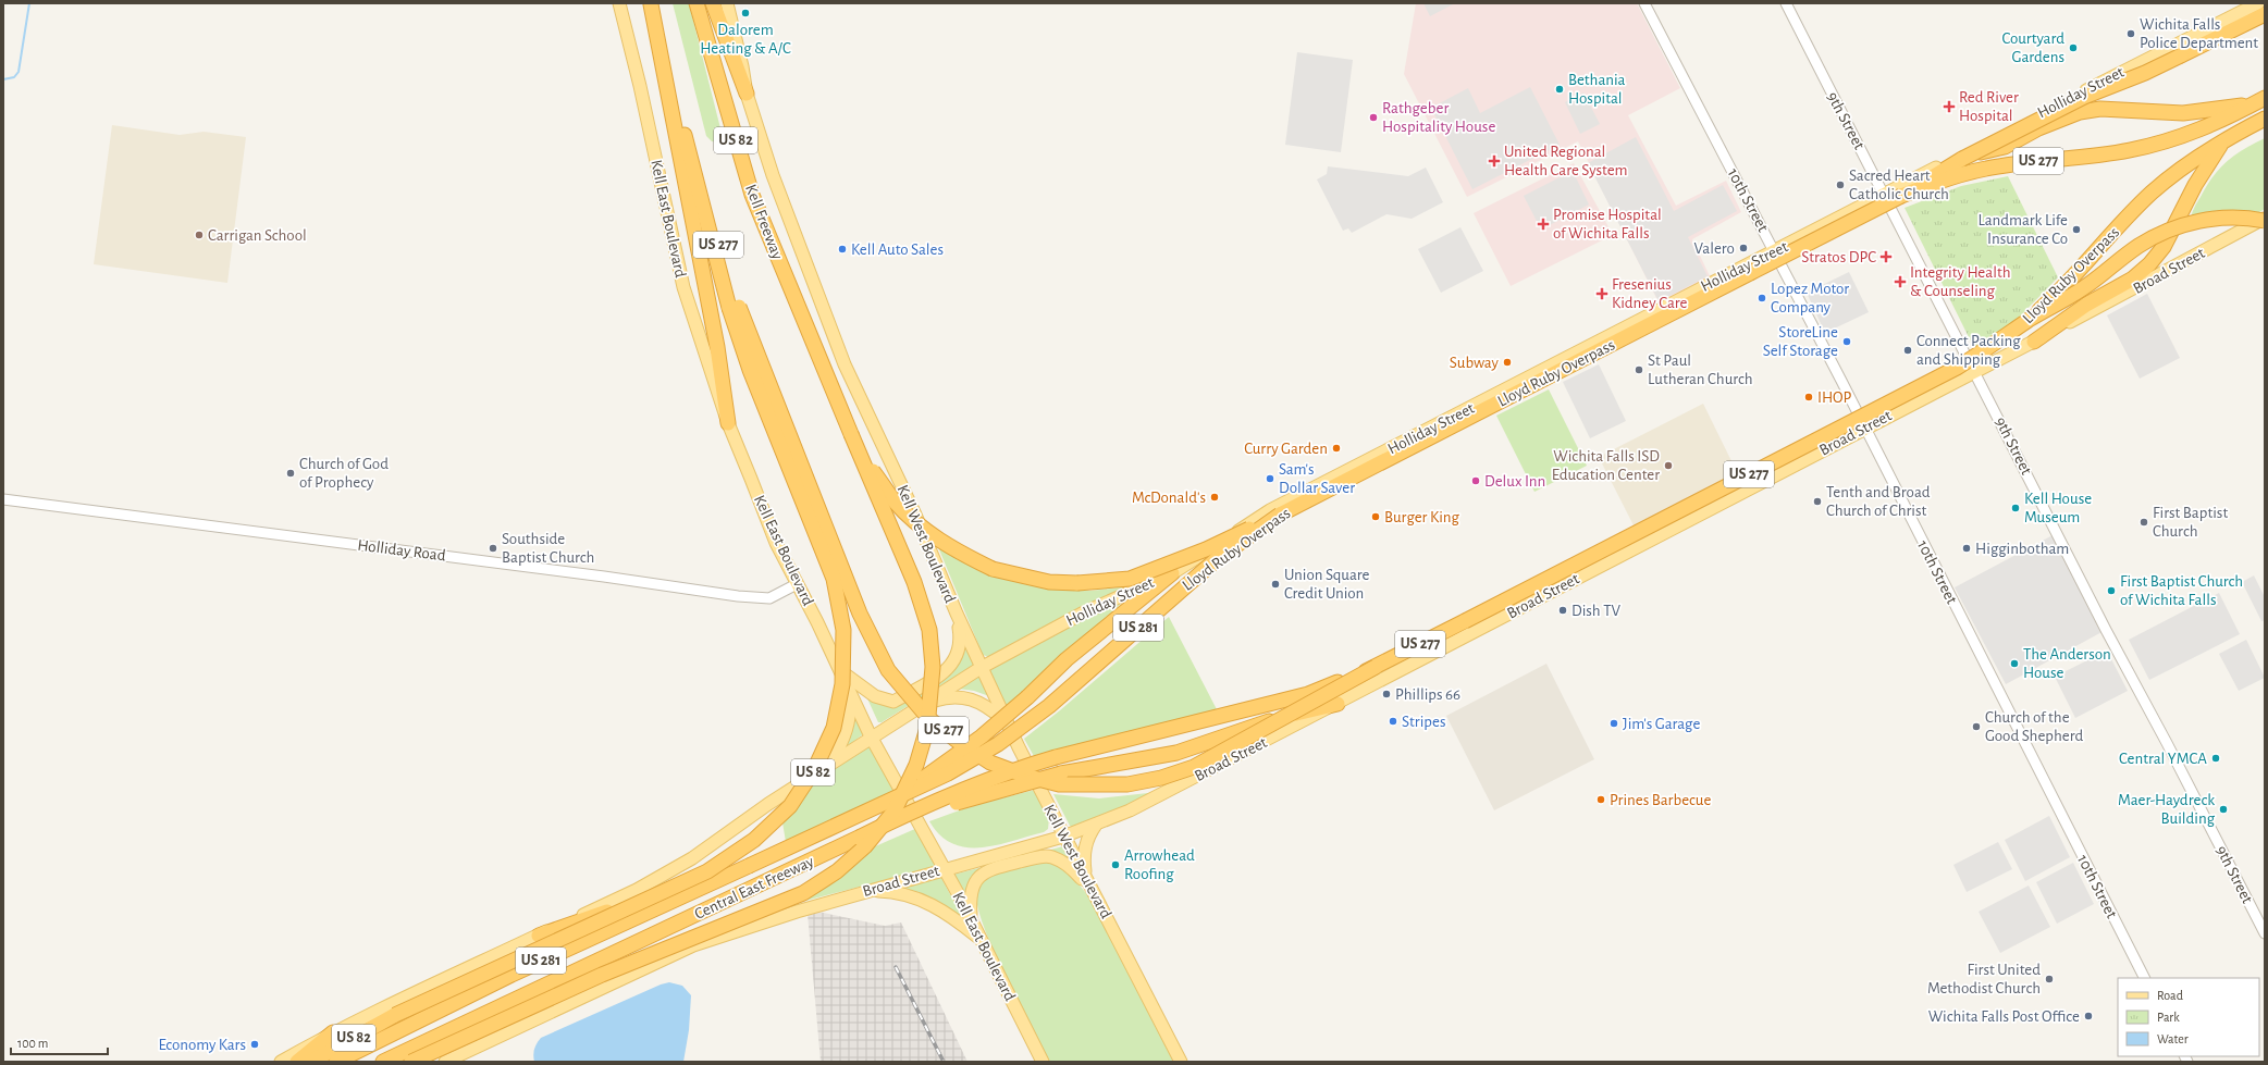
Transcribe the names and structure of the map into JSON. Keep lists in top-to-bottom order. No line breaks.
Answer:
{"streets":{"highway":["US 82","US 277","Kell Freeway","Lloyd Ruby Overpass","US 281","Central East Freeway"],"main road":["Holliday Street","Kell East Boulevard","Broad Street","Kell West Boulevard"],"street":["9th Street","10th Street","Holliday Road"]},"crossings":[["Holliday Street","9th Street"],["Holliday Street","10th Street"],["Holliday Street","Kell East Boulevard"],["Holliday Street","Kell West Boulevard"],["9th Street","Broad Street"],["US 82","US 277"],["US 82","Kell Freeway"],["US 277","Kell Freeway"],["US 277","Lloyd Ruby Overpass"],["10th Street","Broad Street"],["Kell East Boulevard","Broad Street"],["Kell East Boulevard","Holliday Road"],["Broad Street","Kell West Boulevard"],["Broad Street","Central East Freeway"],["Lloyd Ruby Overpass","Central East Freeway"]],"places":{"other":["Dalorem Heating & A/C","Wichita Falls Police Department","Courtyard Gardens","Bethania Hospital","Rathgeber Hospitality House","Sacred Heart Catholic Church","Landmark Life Insurance Co","Carrigan School","Valero","Kell Auto Sales","Lopez Motor Company","StoreLine Self Storage","Connect Packing and Shipping","Subway","St Paul Lutheran Church","IHOP","Curry Garden","Wichita Falls ISD Education Center","Church of God of Prophecy","Sam's Dollar Saver","Delux Inn","McDonald's","Tenth and Broad Church of Christ","Kell House Museum","Burger King","First Baptist Church","Southside Baptist Church","Higginbotham","Union Square Credit Union","First Baptist Church of Wichita Falls","Dish TV","The Anderson House","Phillips 66","Stripes","Jim's Garage","Church of the Good Shepherd","Central YMCA","Prines Barbecue","Maer-Haydreck Building","Arrowhead Roofing","First United Methodist Church","Wichita Falls Post Office","Economy Kars"],"health":["Red River Hospital","United Regional Health Care System","Promise Hospital of Wichita Falls","Stratos DPC","Integrity Health & Counseling","Fresenius Kidney Care"]},"legend":["Road","Park","Water"],"scale_bar":"100 m"}
